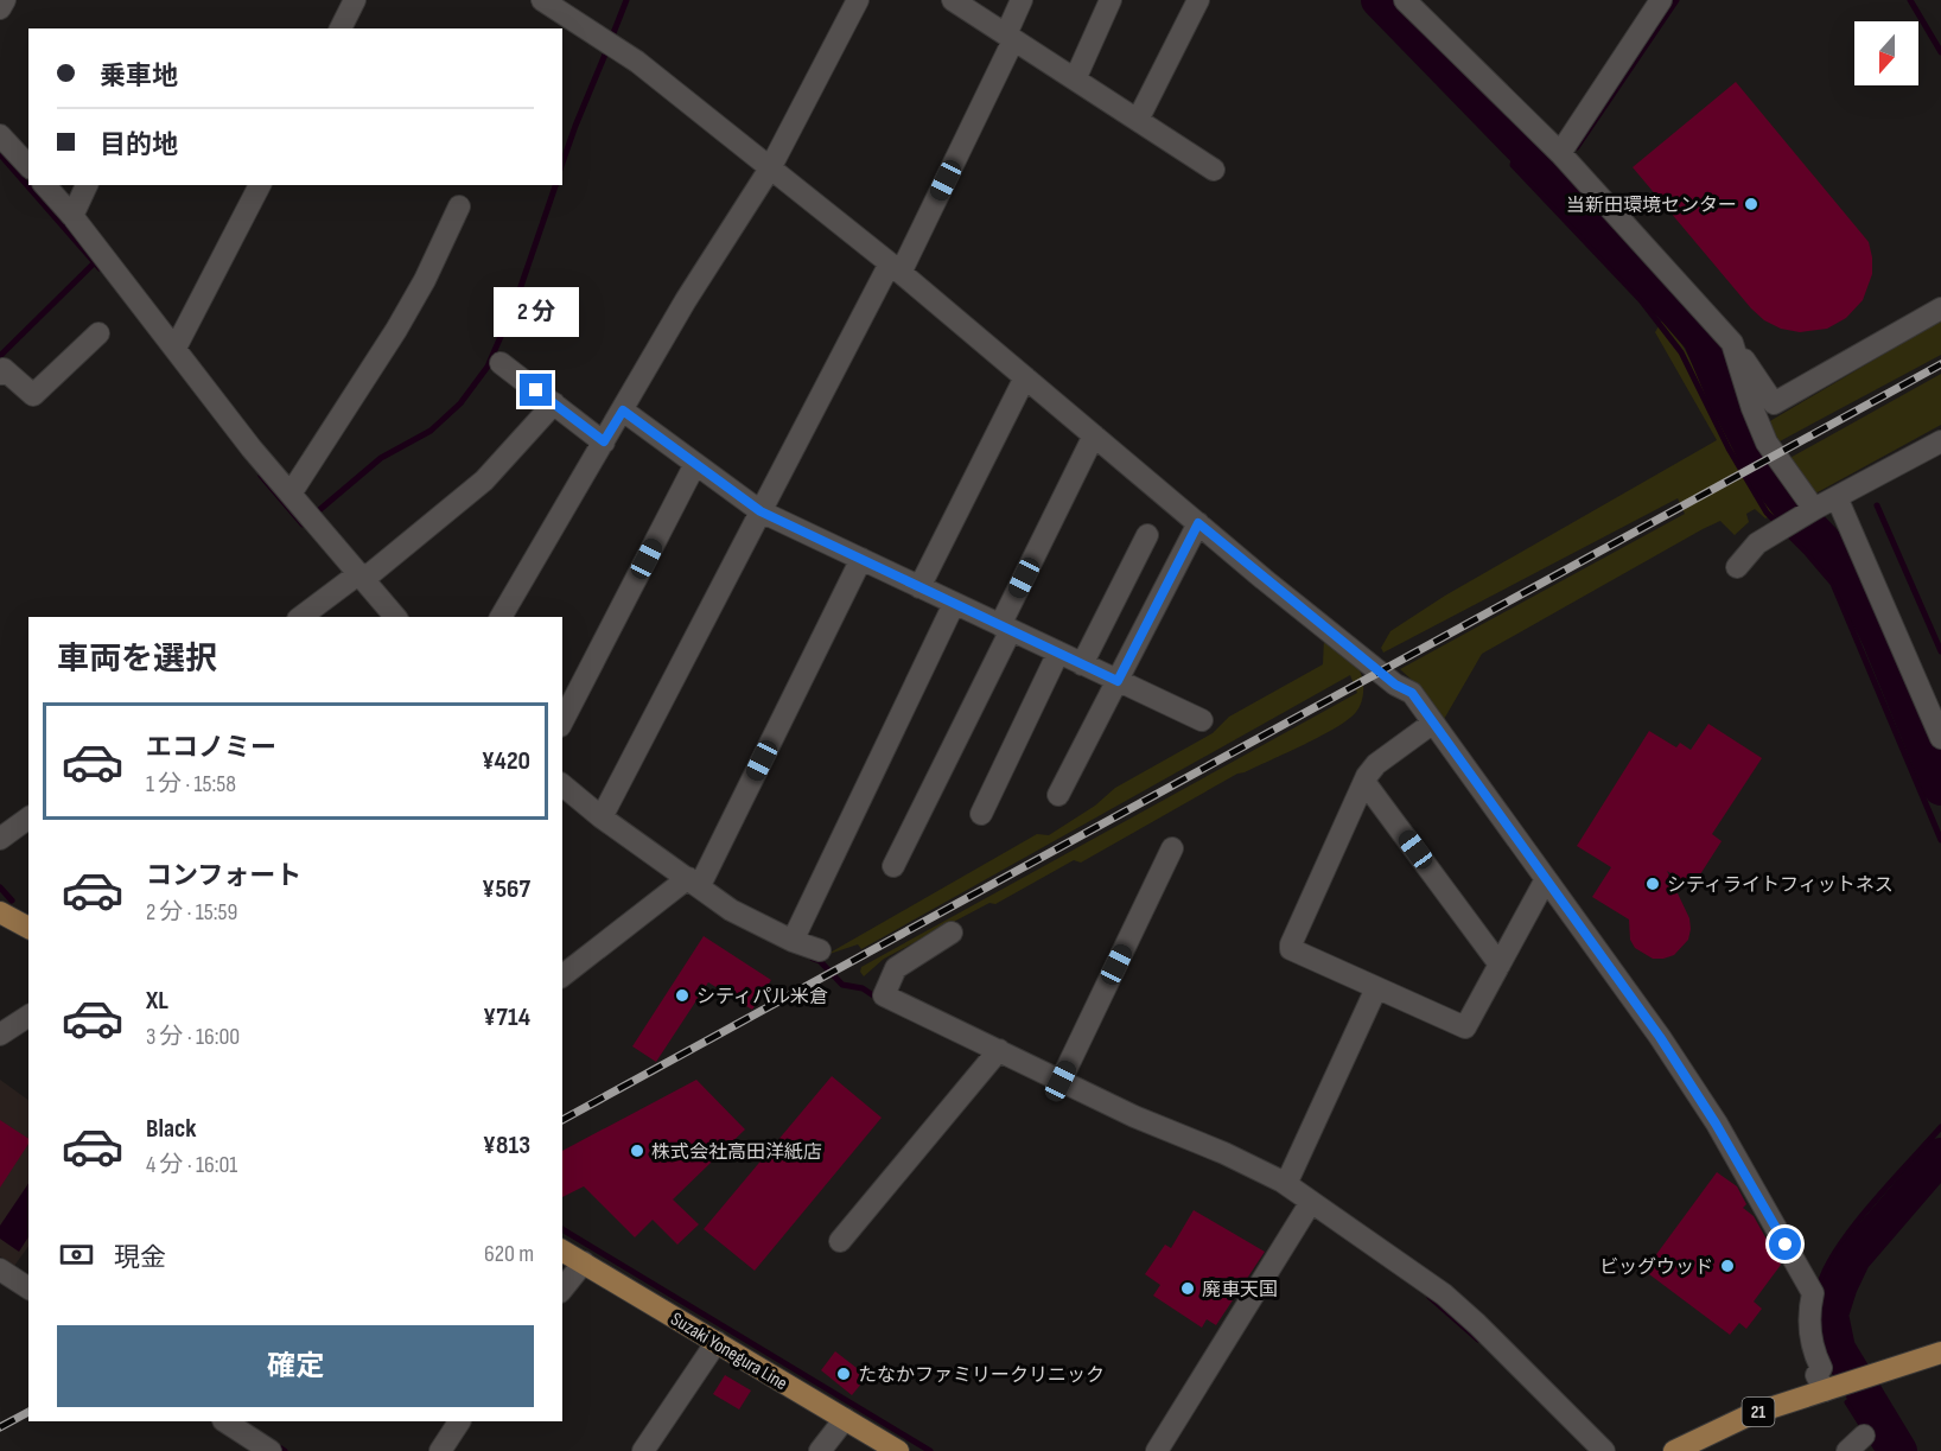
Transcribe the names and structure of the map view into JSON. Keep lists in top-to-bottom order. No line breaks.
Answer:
{"streets":{"main road":["Suzaki Yonegura Line","21"]},"places":["当新田環境センター","シティライトフィットネス","シティパル米倉","株式会社高田洋紙店","ビッグウッド","廃車天国","たなかファミリークリニック"],"north":"bottom","page":{"banner":["乗車地","目的地"],"bubble":"2 分","heading":"車両を選択","list":[{"name":"エコノミー","note":"1 分 · 15:58","value":"¥420"},{"name":"コンフォート","note":"2 分 · 15:59","value":"¥567"},{"name":"XL","note":"3 分 · 16:00","value":"¥714"},{"name":"Black","note":"4 分 · 16:01","value":"¥813"}],"pay":["現金","620 m"],"buttons":"確定"}}
